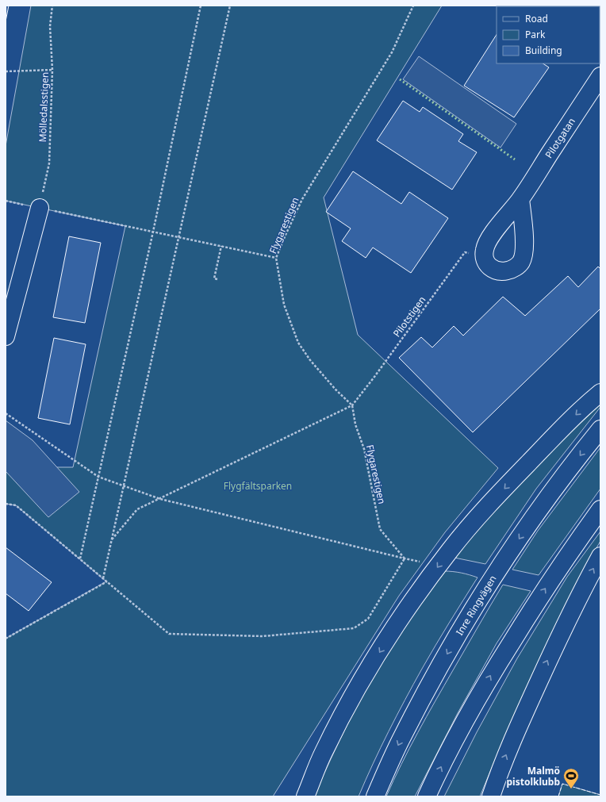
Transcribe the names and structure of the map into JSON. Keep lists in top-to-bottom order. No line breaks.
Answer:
{"streets":{"main road":["Pilotgatan","Inre Ringvägen"],"path":["Mölledalsstigen","Flygarestigen","Pilotstigen"]},"crossings":[["Pilotgatan","Pilotstigen"],["Flygarestigen","Pilotstigen"]],"parks":["Flygfältsparken"],"places":{"sports":["Malmö pistolklubb"]},"legend":["Road","Park","Building"]}
